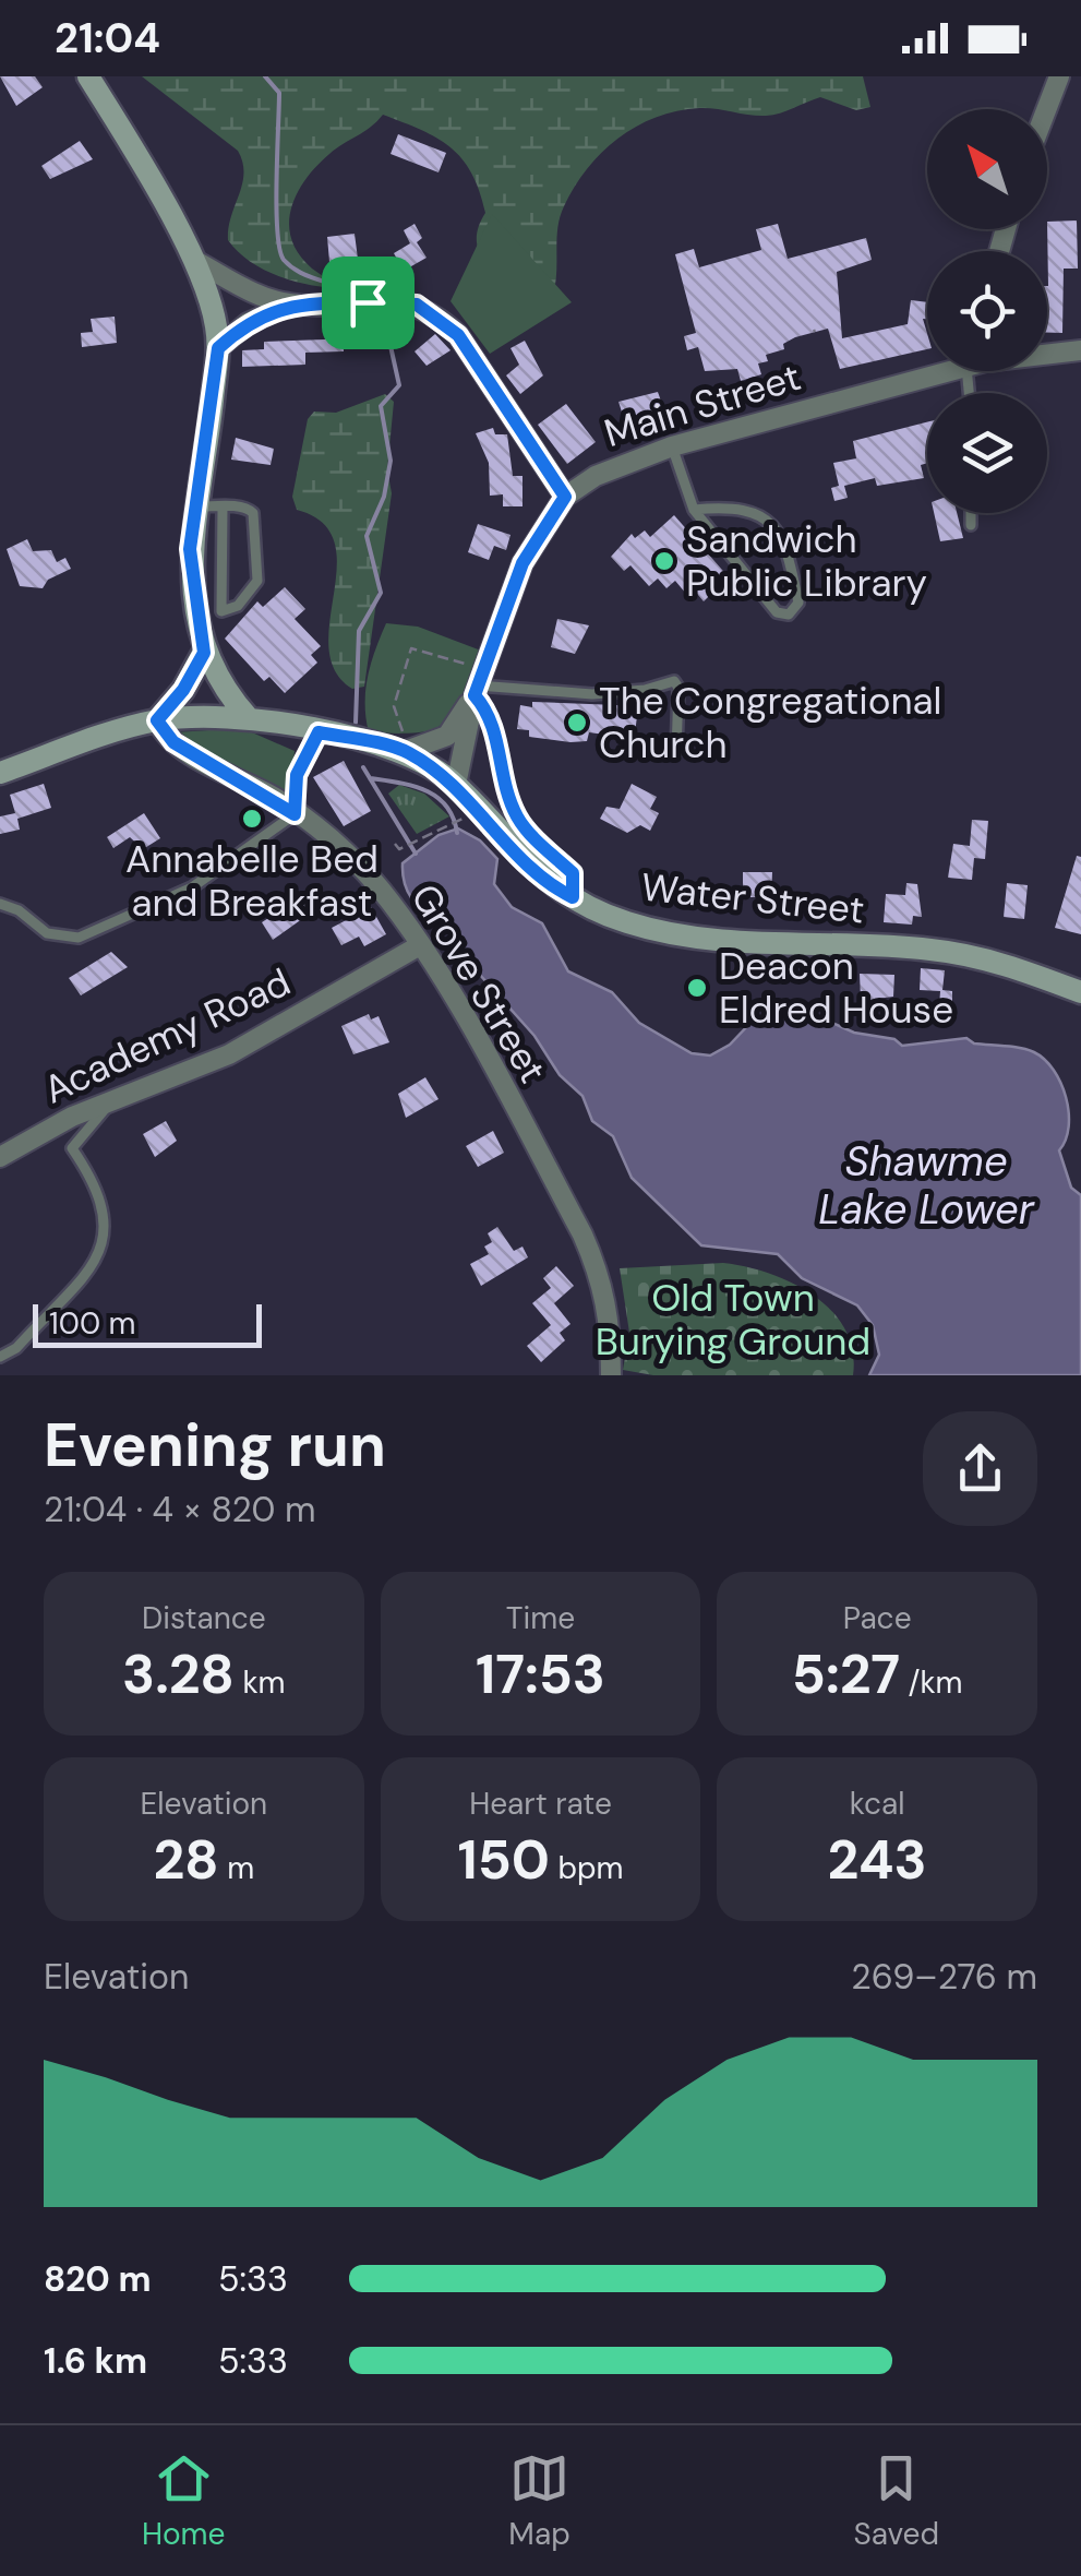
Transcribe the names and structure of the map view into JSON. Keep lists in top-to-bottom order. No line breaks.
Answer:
{"streets":{"main road":["Water Street"],"street":["Main Street","Grove Street","Academy Road"]},"crossings":[["Main Street","Water Street"],["Grove Street","Academy Road"]],"water":["Shawme Lake Lower"],"parks":["Old Town Burying Ground"],"places":["Sandwich Public Library","The Congregational Church","Annabelle Bed and Breakfast","Deacon Eldred House"],"scale_bar":"100 m","north":"top left","page":{"status":"21:04","scale":"100 m","heading":["Evening run","21:04 · 4 × 820 m"],"stats":[["Distance","3.28 km"],["Time","17:53"],["Pace","5:27 /km"],["Elevation","28 m"],["Heart rate","150 bpm"],["kcal","243"]],"chart":["Elevation","269–276 m"],"list":[{"name":"820 m","note":"5:33"},{"name":"1.6 km","note":"5:33"}],"tabs":["Home","Map","Saved"]}}
